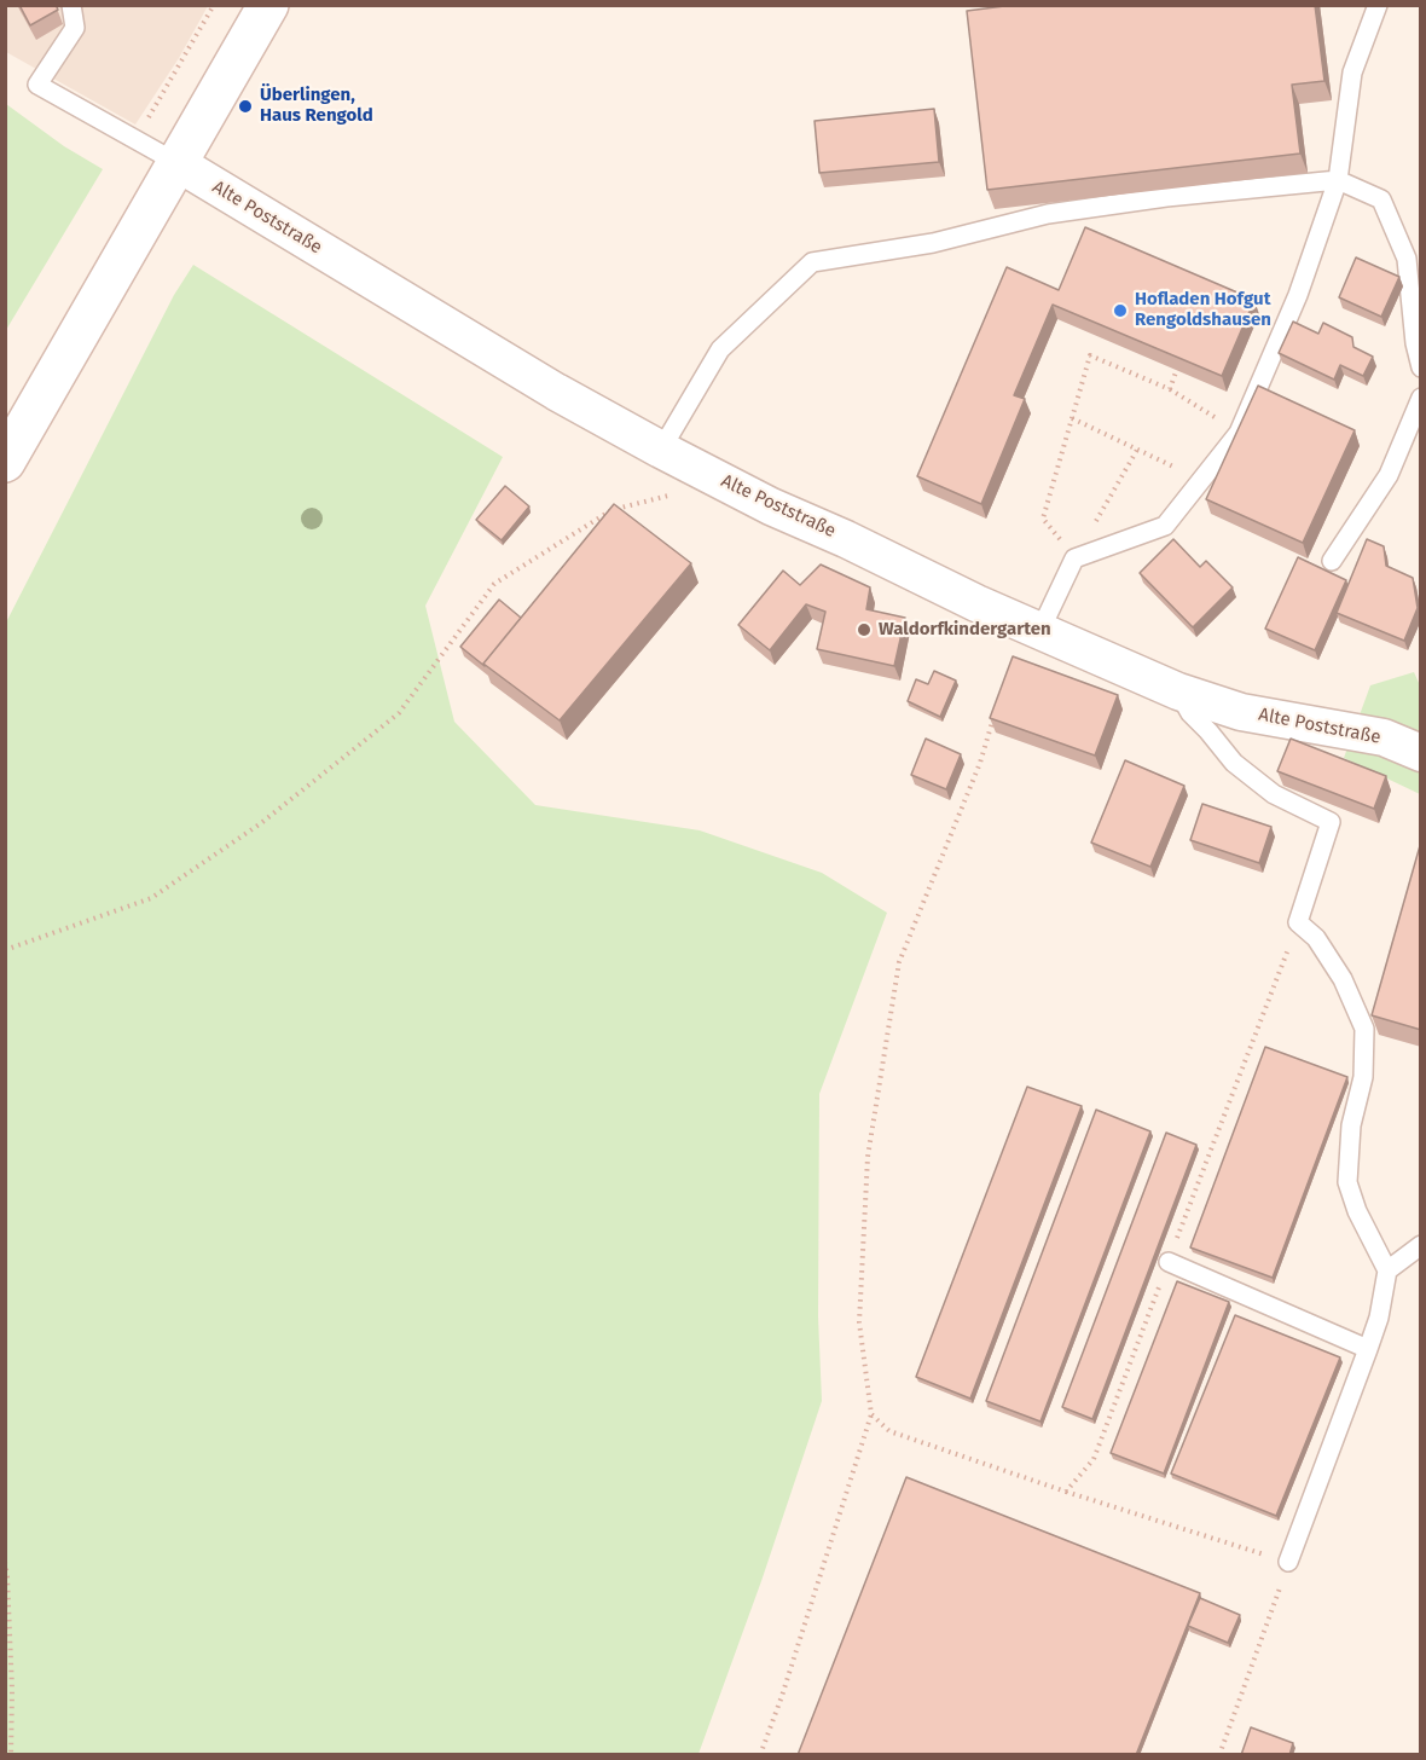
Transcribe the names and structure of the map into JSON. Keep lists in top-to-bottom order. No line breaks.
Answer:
{"streets":{"street":["Alte Poststraße"]},"places":["Überlingen, Haus Rengold","Hofladen Hofgut Rengoldshausen","Waldorfkindergarten"]}
